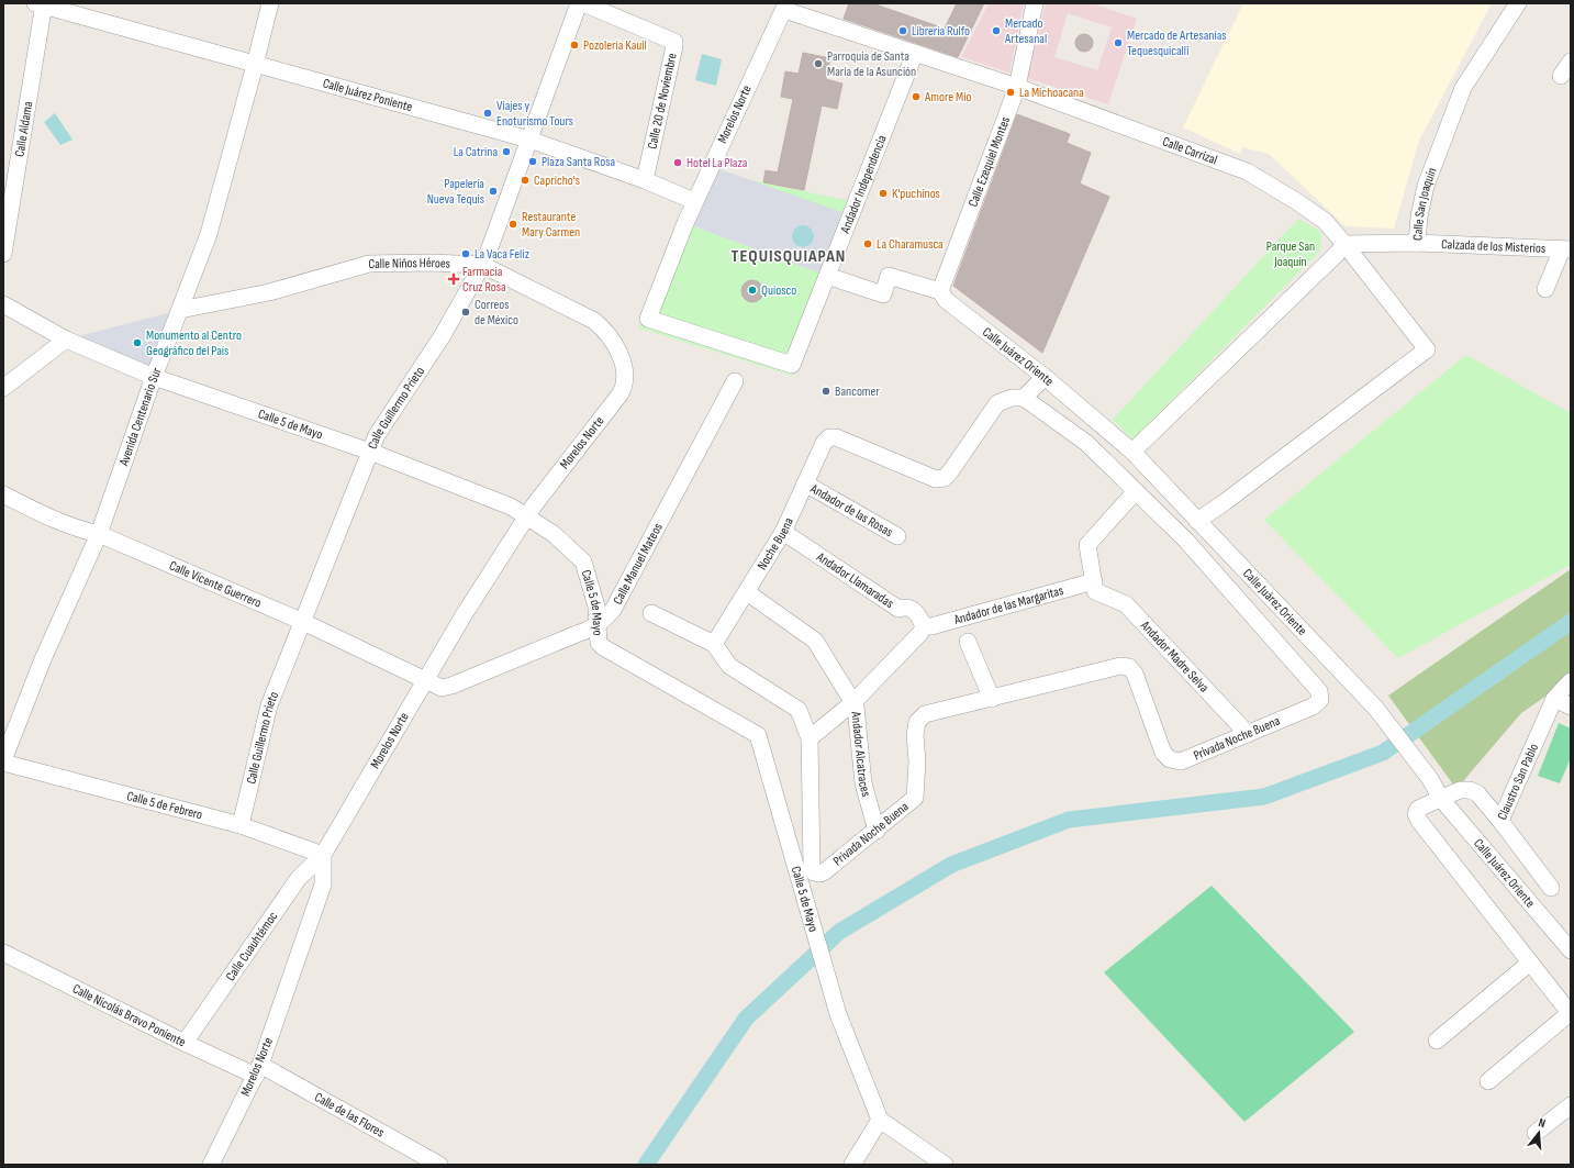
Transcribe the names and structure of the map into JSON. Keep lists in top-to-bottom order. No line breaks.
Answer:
{"streets":{"street":["Calle Juárez Poniente","Calle 20 de Noviembre","Morelos Norte","Calle Aldama","Calle Carrizal","Calle Ezequiel Montes","Andador Independencia","Calle San Joaquín","Calzada de los Misterios","Calle Niños Héroes","Calle Juárez Oriente","Calle Guillermo Prieto","Avenida Centenario Sur","Calle 5 de Mayo","Andador de las Rosas","Noche Buena","Calle Manuel Mateos","Andador Llamaradas","Calle Vicente Guerrero","Andador de las Margaritas","Andador Madre Selva","Privada Noche Buena","Andador Alcatraces","Claustro San Pablo","Calle 5 de Febrero","Calle Cuauhtémoc","Calle Nicolás Bravo Poniente","Calle de las Flores"]},"crossings":[["Calle Juárez Poniente","Calle 20 de Noviembre"],["Calle Juárez Poniente","Morelos Norte"],["Calle Juárez Poniente","Calle Aldama"],["Calle Juárez Poniente","Calle Guillermo Prieto"],["Calle Juárez Poniente","Avenida Centenario Sur"],["Morelos Norte","Calle Carrizal"],["Morelos Norte","Andador Independencia"],["Morelos Norte","Calle Niños Héroes"],["Morelos Norte","Calle 5 de Mayo"],["Morelos Norte","Calle Manuel Mateos"],["Morelos Norte","Calle Vicente Guerrero"],["Morelos Norte","Calle 5 de Febrero"],["Morelos Norte","Calle Cuauhtémoc"],["Morelos Norte","Calle Nicolás Bravo Poniente"],["Morelos Norte","Calle de las Flores"],["Calle Carrizal","Calle Ezequiel Montes"],["Calle Carrizal","Andador Independencia"],["Calle Carrizal","Calle San Joaquín"],["Calle Carrizal","Calle Juárez Oriente"],["Calle Ezequiel Montes","Calle Juárez Oriente"],["Calle San Joaquín","Calzada de los Misterios"],["Calle Niños Héroes","Calle Guillermo Prieto"],["Calle Niños Héroes","Avenida Centenario Sur"],["Calle Juárez Oriente","Claustro San Pablo"],["Calle Guillermo Prieto","Calle 5 de Mayo"],["Calle Guillermo Prieto","Calle Vicente Guerrero"],["Calle Guillermo Prieto","Calle 5 de Febrero"],["Avenida Centenario Sur","Calle 5 de Mayo"],["Avenida Centenario Sur","Calle Vicente Guerrero"],["Avenida Centenario Sur","Calle 5 de Febrero"],["Calle 5 de Mayo","Calle Manuel Mateos"],["Andador de las Rosas","Noche Buena"],["Noche Buena","Andador Llamaradas"],["Noche Buena","Privada Noche Buena"],["Noche Buena","Andador Alcatraces"],["Calle Manuel Mateos","Calle Vicente Guerrero"],["Andador Llamaradas","Andador de las Margaritas"],["Andador de las Margaritas","Andador Madre Selva"],["Andador Madre Selva","Privada Noche Buena"],["Privada Noche Buena","Andador Alcatraces"],["Calle 5 de Febrero","Calle Cuauhtémoc"],["Calle Cuauhtémoc","Calle Nicolás Bravo Poniente"],["Calle Nicolás Bravo Poniente","Calle de las Flores"]],"districts":["TEQUISQUIAPAN"],"parks":["Parque San Joaquín"],"places":{"other":["Librería Rulfo","Mercado Artesanal","Mercado de Artesanías Tequesquicalli","Pozolería Kauil","Parroquia de Santa María de la Asunción","La Michoacana","Amore Mío","Viajes y Enoturismo Tours","La Catrina","Plaza Santa Rosa","Hotel La Plaza","Capricho's","Papelería Nueva Tequis","K'puchinos","Restaurante Mary Carmen","La Charamusca","La Vaca Feliz","Quiosco","Correos de México","Monumento al Centro Geográfico del País","Bancomer"],"health":["Farmacia Cruz Rosa"]},"north":"top"}
